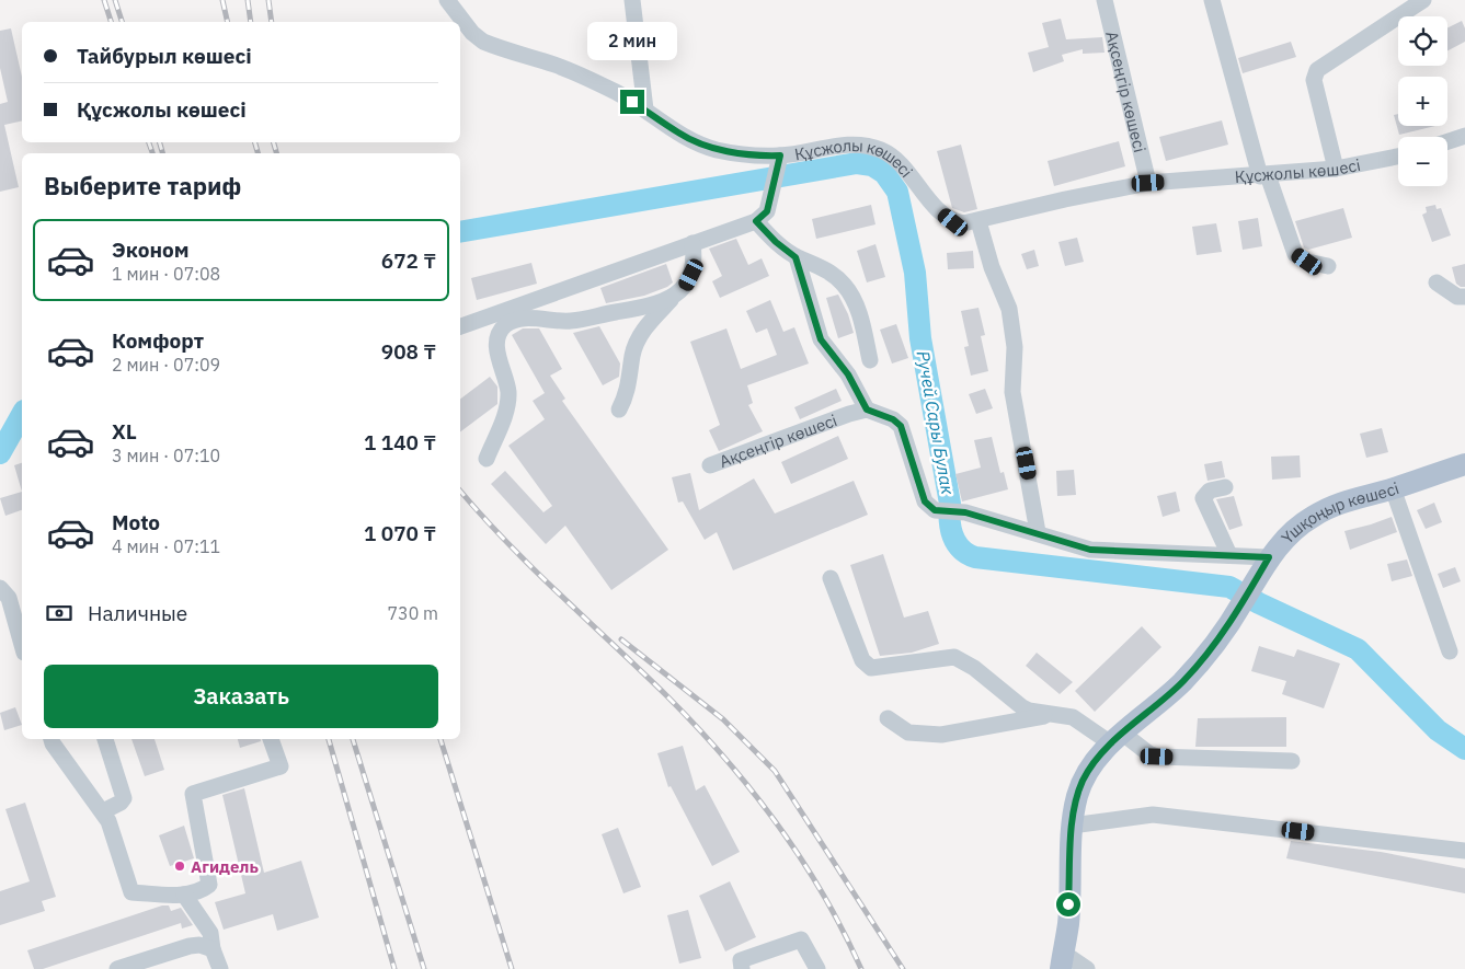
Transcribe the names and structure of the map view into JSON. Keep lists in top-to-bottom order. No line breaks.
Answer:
{"streets":{"main road":["Үшқоңыр көшесі"],"street":["Ақсеңгір көшесі","Құсжолы көшесі"]},"crossings":[["Ақсеңгір көшесі","Құсжолы көшесі"]],"water":["Ручей Сары Булак"],"places":["Агидель"],"page":{"map_buttons":["+","−"],"bubble":"2 мин","banner":["Тайбурыл көшесі","Құсжолы көшесі"],"heading":"Выберите тариф","list":[{"name":"Эконом","note":"1 мин · 07:08","value":"672 ₸"},{"name":"Комфорт","note":"2 мин · 07:09","value":"908 ₸"},{"name":"XL","note":"3 мин · 07:10","value":"1 140 ₸"},{"name":"Moto","note":"4 мин · 07:11","value":"1 070 ₸"}],"pay":["Наличные","730 m"],"buttons":"Заказать"}}
